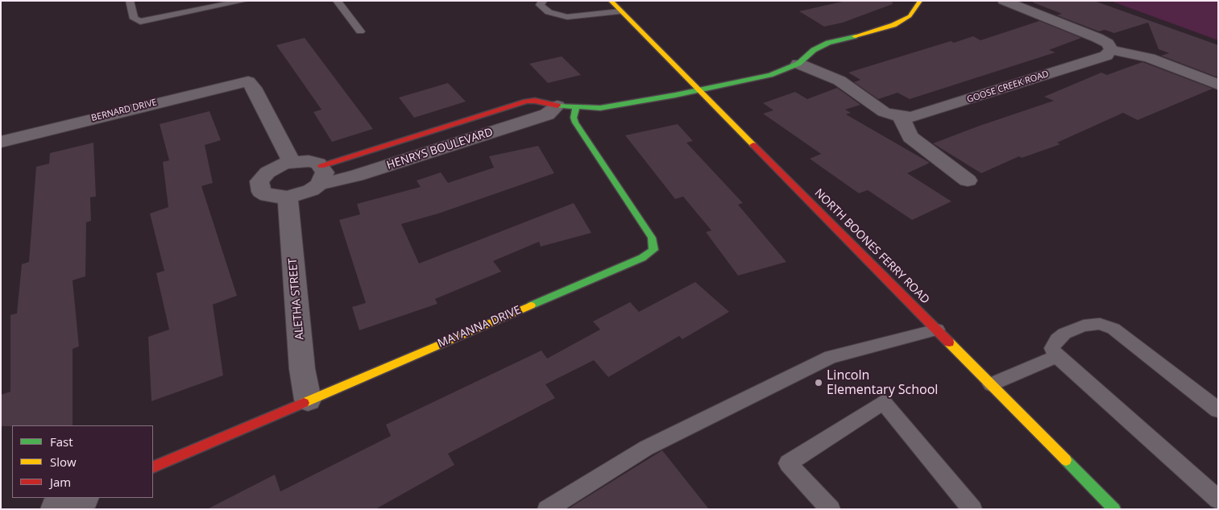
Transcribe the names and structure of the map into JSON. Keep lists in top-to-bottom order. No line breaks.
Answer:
{"streets":{"street":["GOOSE CREEK ROAD","BERNARD DRIVE","HENRYS BOULEVARD","NORTH BOONES FERRY ROAD","ALETHA STREET","MAYANNA DRIVE"]},"crossings":[["GOOSE CREEK ROAD","HENRYS BOULEVARD"],["HENRYS BOULEVARD","NORTH BOONES FERRY ROAD"],["HENRYS BOULEVARD","MAYANNA DRIVE"],["ALETHA STREET","MAYANNA DRIVE"]],"places":["Lincoln Elementary School"],"legend":["Fast","Slow","Jam"]}
